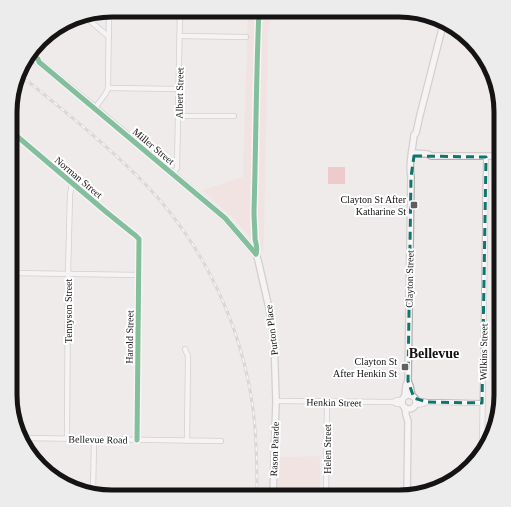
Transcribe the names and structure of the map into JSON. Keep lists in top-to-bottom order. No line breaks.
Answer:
{"streets":{"main road":["Miller Street","Clayton Street","Purton Place","Rason Parade"],"street":["Albert Street","Norman Street","Tennyson Street","Harold Street","Wilkins Street","Henkin Street","Bellevue Road","Helen Street"]},"crossings":[["Albert Street","Miller Street"],["Miller Street","Purton Place"],["Norman Street","Tennyson Street"],["Norman Street","Harold Street"],["Clayton Street","Henkin Street"],["Tennyson Street","Bellevue Road"],["Purton Place","Henkin Street"],["Purton Place","Rason Parade"],["Harold Street","Bellevue Road"],["Wilkins Street","Henkin Street"],["Henkin Street","Rason Parade"],["Henkin Street","Helen Street"]],"districts":["Bellevue"],"places":{"transit":["Clayton St After Katharine St","Clayton St After Henkin St"]}}
